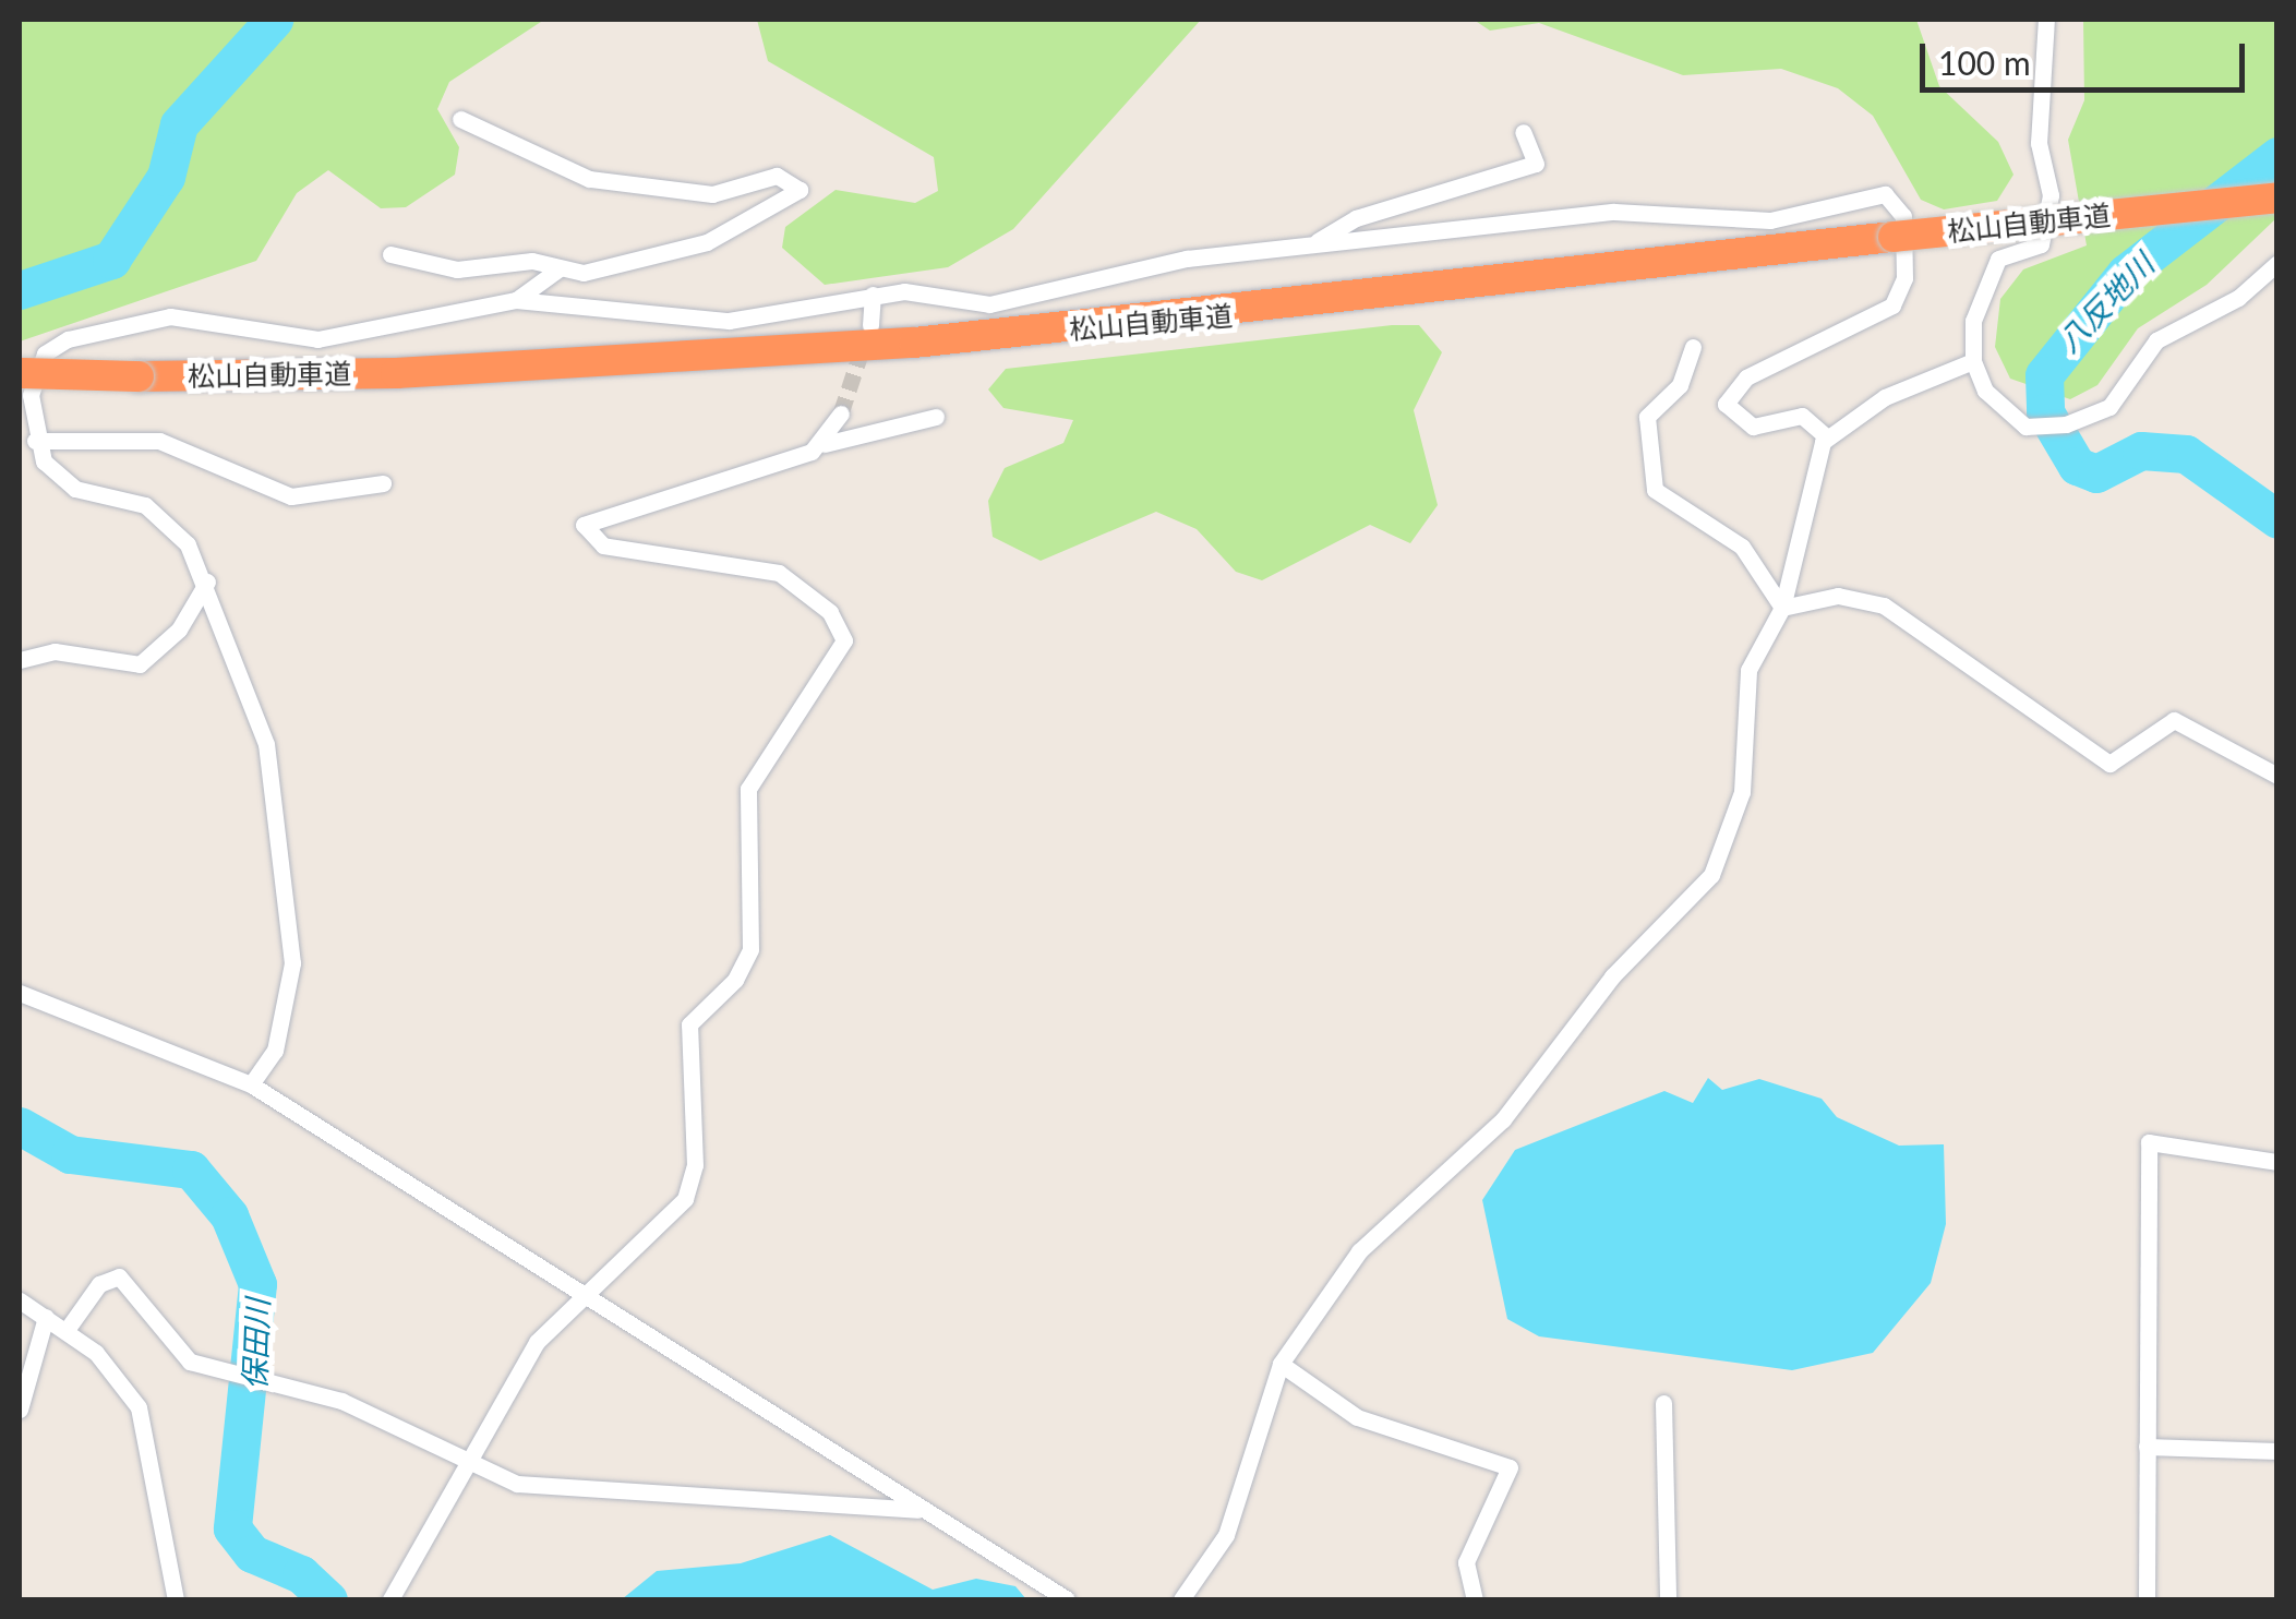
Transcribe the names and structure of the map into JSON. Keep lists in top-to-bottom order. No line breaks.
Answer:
{"streets":{"highway":["松山自動車道"]},"water":["八反地川","保田川"],"scale_bar":"100 m"}
